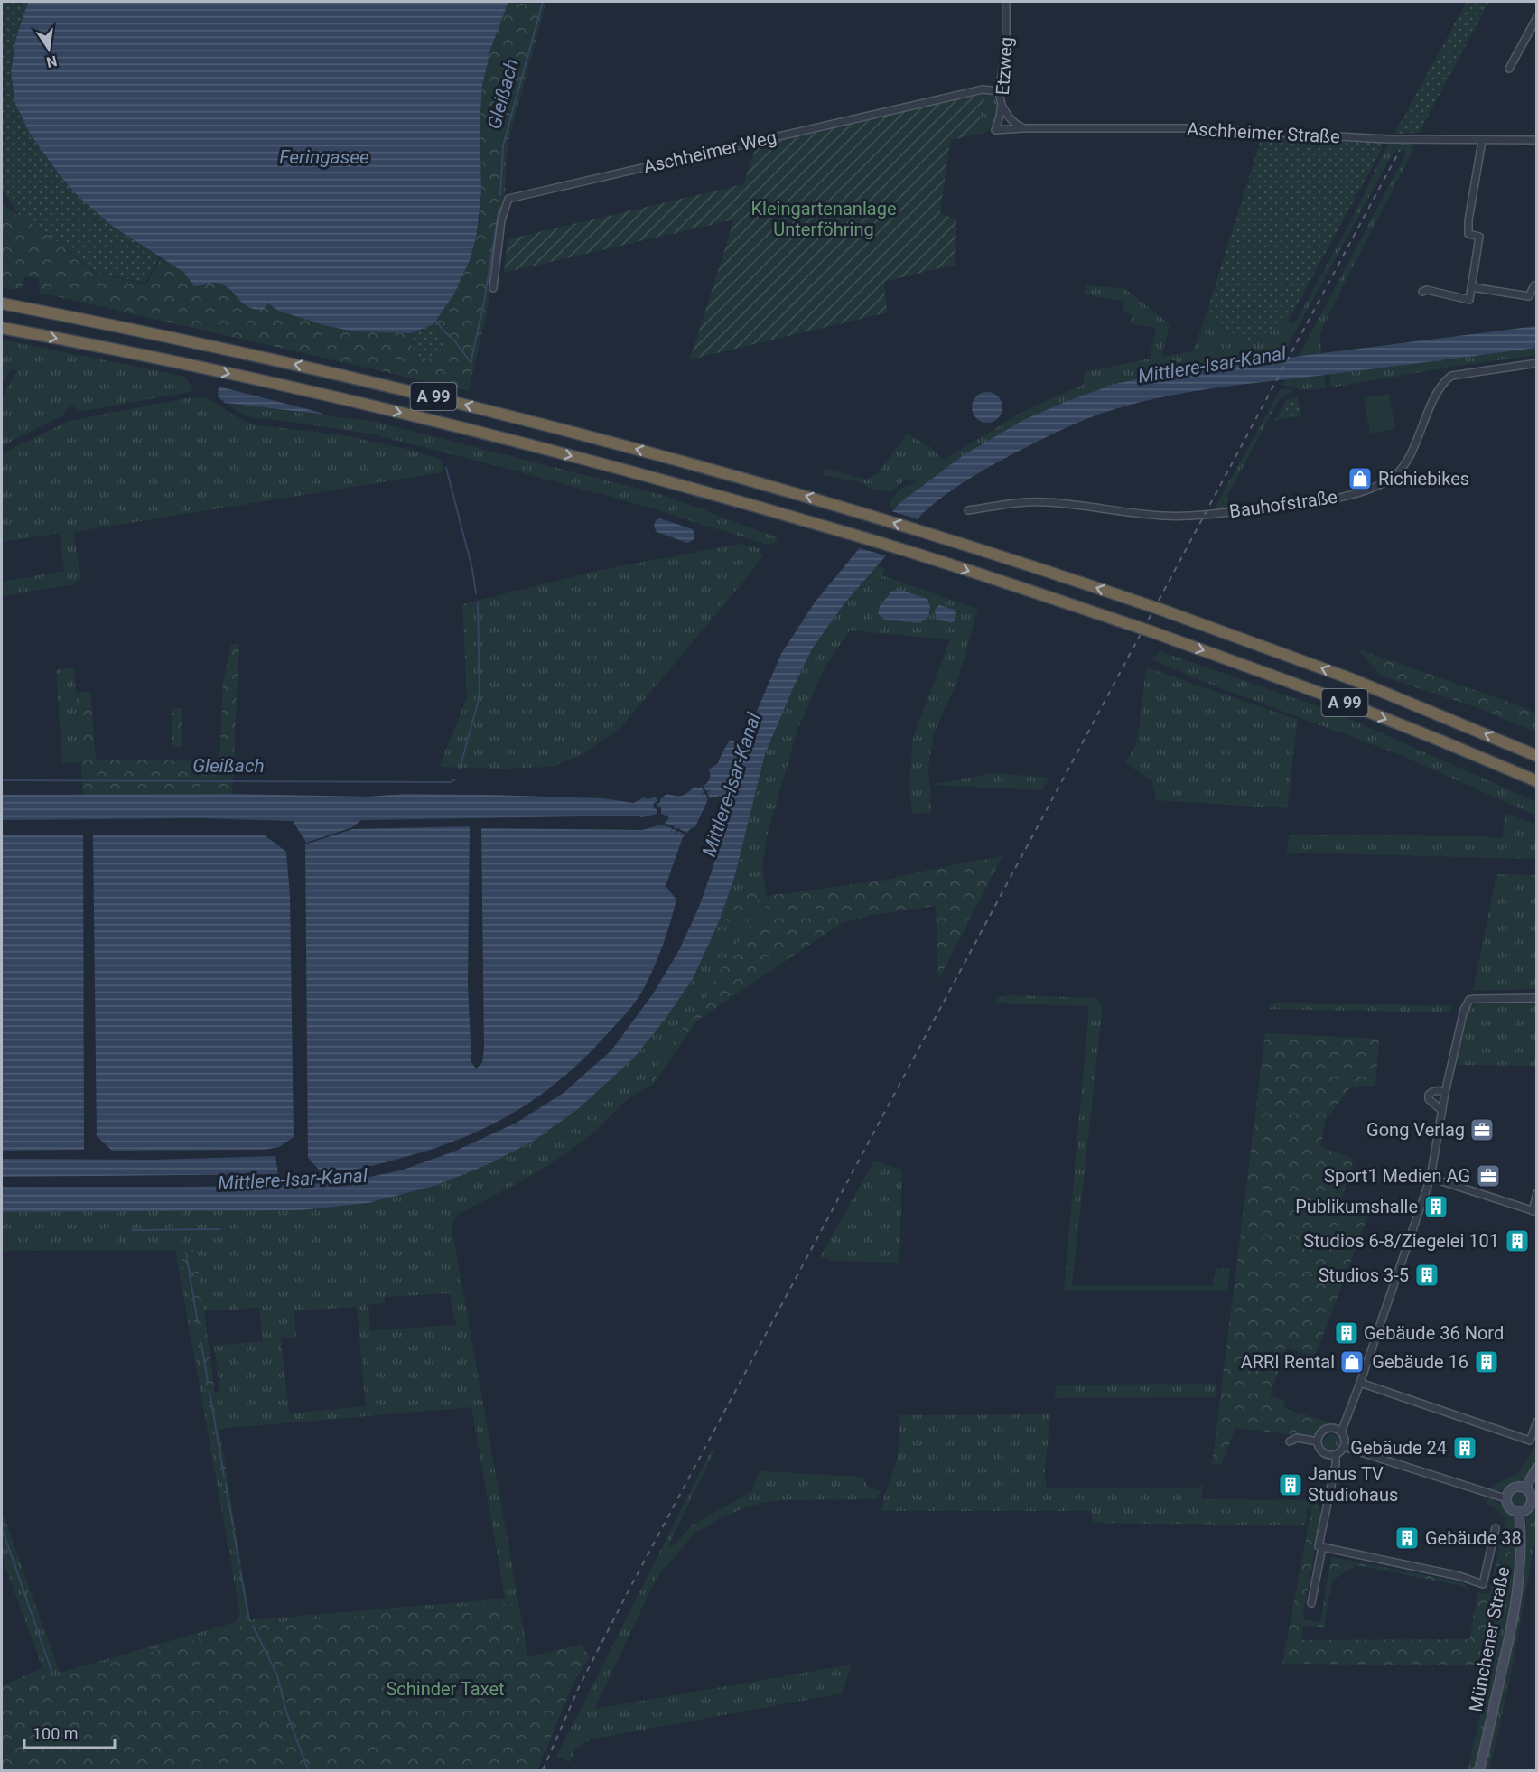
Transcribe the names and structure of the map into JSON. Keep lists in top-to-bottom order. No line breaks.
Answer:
{"streets":{"highway":["A 99"],"main road":["Münchener Straße"],"street":["Etzweg","Aschheimer Straße","Aschheimer Weg","Bauhofstraße"]},"crossings":[["Etzweg","Aschheimer Straße"],["Etzweg","Aschheimer Weg"]],"water":["Gleißach","Feringasee","Mittlere-Isar-Kanal"],"parks":["Kleingartenanlage Unterföhring","Schinder Taxet"],"places":{"shop":["Richiebikes","ARRI Rental"],"office":["Gong Verlag","Sport1 Medien AG"],"building":["Publikumshalle","Studios 6-8/Ziegelei 101","Studios 3-5","Gebäude 36 Nord","Gebäude 16","Gebäude 24","Janus TV Studiohaus","Gebäude 38"]},"scale_bar":"100 m","north":"bottom"}
